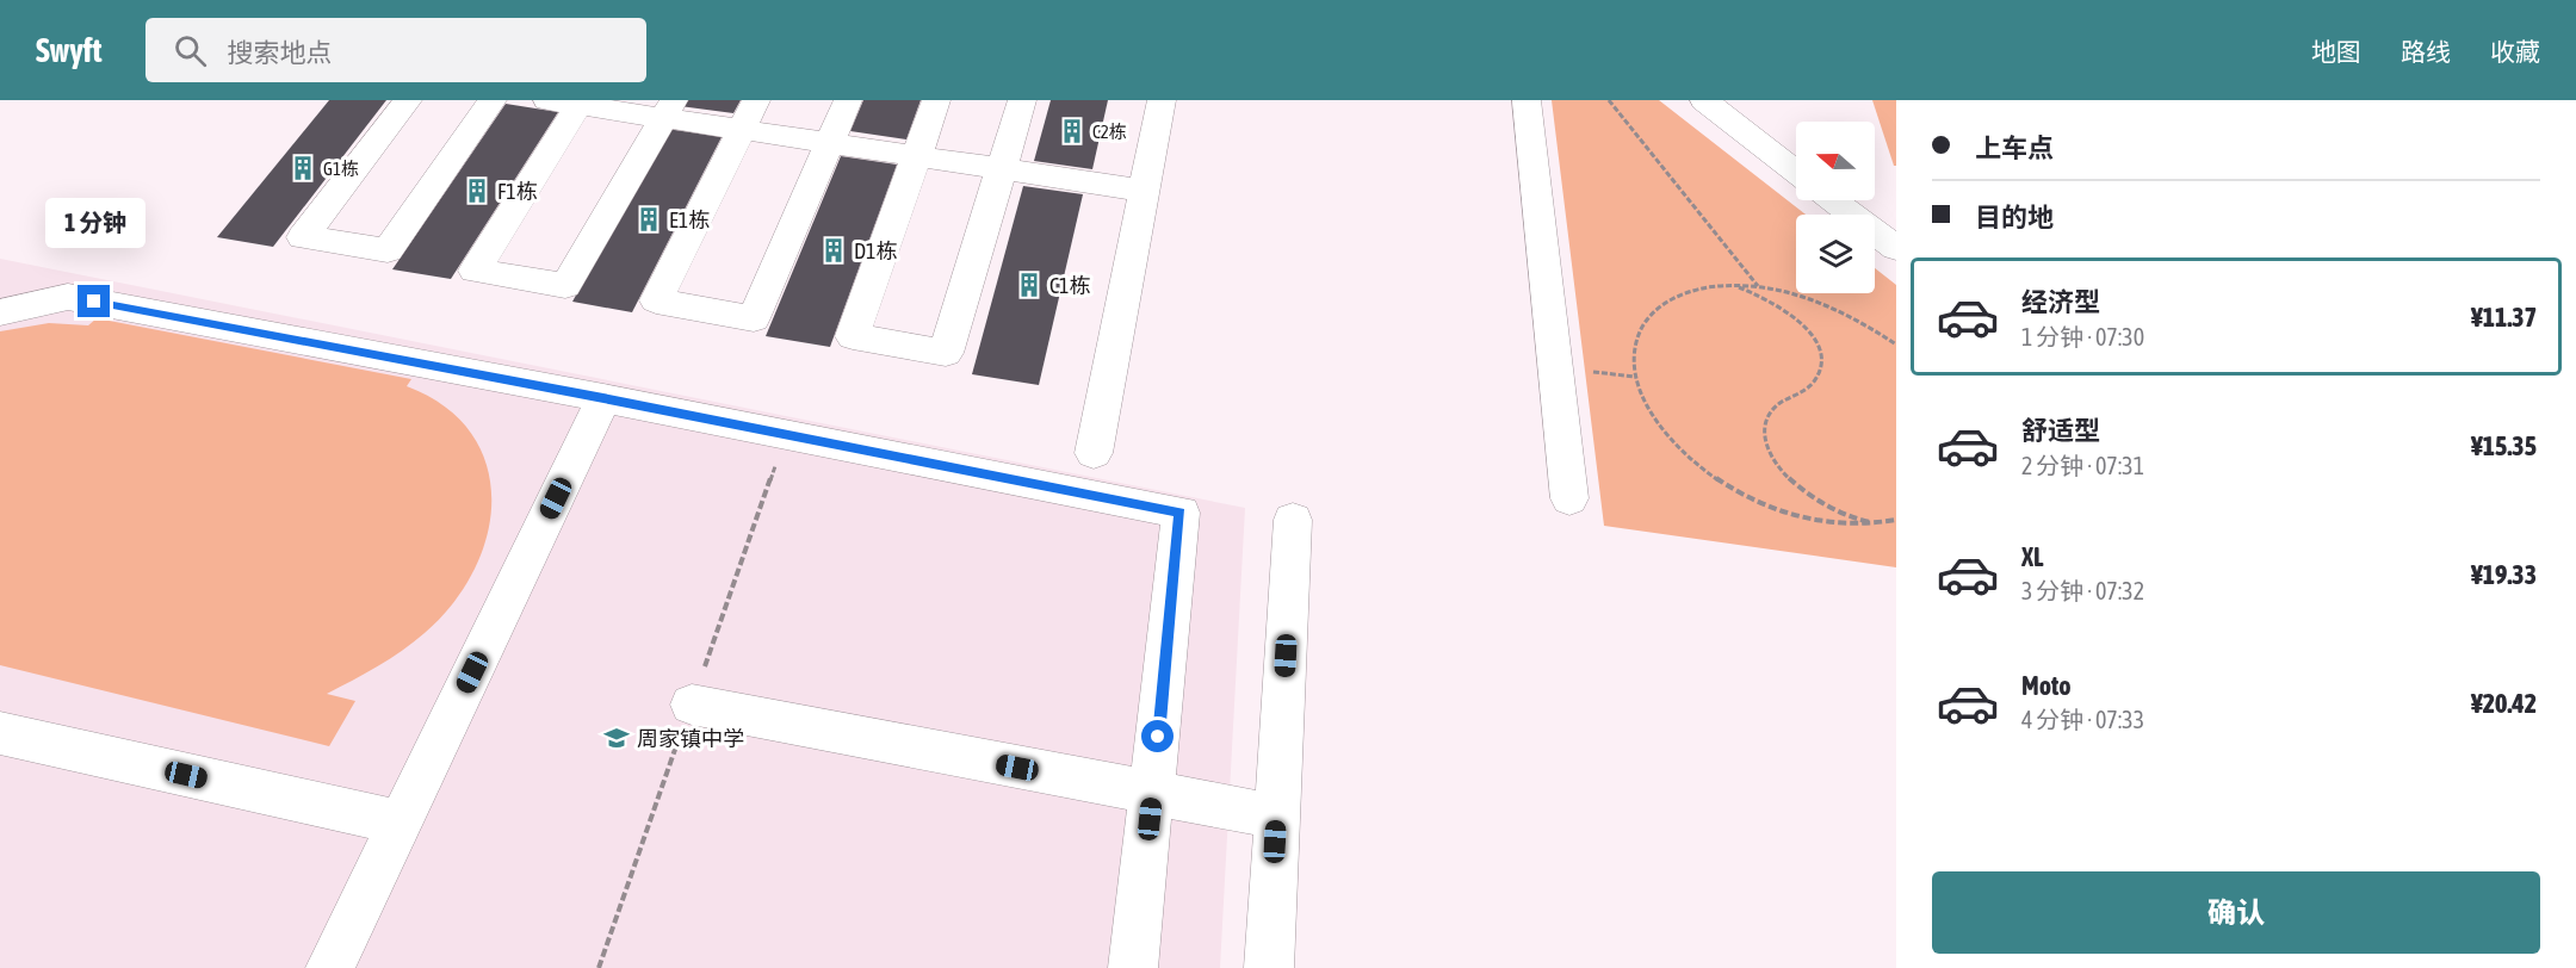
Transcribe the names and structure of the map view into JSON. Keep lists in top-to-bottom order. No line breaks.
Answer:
{"places":{"building":["C2栋","G1栋","F1栋","E1栋","D1栋","C1栋"],"school or university":["周家镇中学"]},"north":"left","page":{"header":"Swyft","search":"搜索地点","nav":["地图","路线","收藏"],"banner":["上车点","目的地"],"bubble":"1 分钟","list":[{"name":"经济型","note":"1 分钟 · 07:30","value":"¥11.37"},{"name":"舒适型","note":"2 分钟 · 07:31","value":"¥15.35"},{"name":"XL","note":"3 分钟 · 07:32","value":"¥19.33"},{"name":"Moto","note":"4 分钟 · 07:33","value":"¥20.42"}],"buttons":"确认"}}
